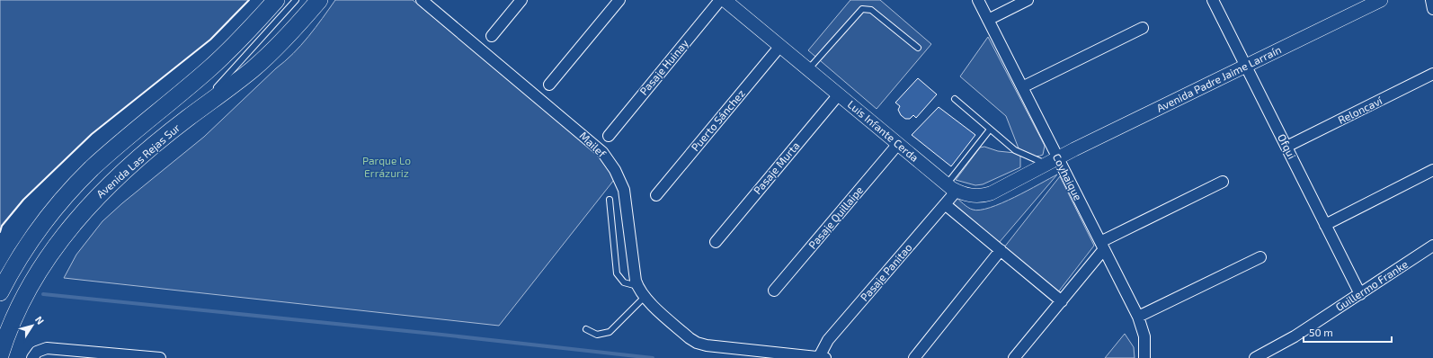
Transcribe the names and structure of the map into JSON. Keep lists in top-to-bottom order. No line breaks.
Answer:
{"streets":{"main road":["Avenida Las Rejas Sur"],"street":["Pasaje Huinay","Avenida Padre Jaime Larraín","Reloncaví","Puerto Sánchez","Luis Infante Cerda","Mailef","Ofqui","Pasaje Murta","Coyhaique","Pasaje Quillaipe","Pasaje Panitao","Guillermo Franke"]},"crossings":[["Avenida Padre Jaime Larraín","Luis Infante Cerda"],["Avenida Padre Jaime Larraín","Ofqui"],["Avenida Padre Jaime Larraín","Coyhaique"],["Reloncaví","Ofqui"],["Puerto Sánchez","Luis Infante Cerda"],["Luis Infante Cerda","Pasaje Murta"],["Luis Infante Cerda","Coyhaique"],["Luis Infante Cerda","Pasaje Quillaipe"],["Luis Infante Cerda","Pasaje Panitao"],["Mailef","Pasaje Panitao"],["Ofqui","Guillermo Franke"]],"parks":["Parque Lo Errázuriz"],"scale_bar":"50 m","north":"top right"}
